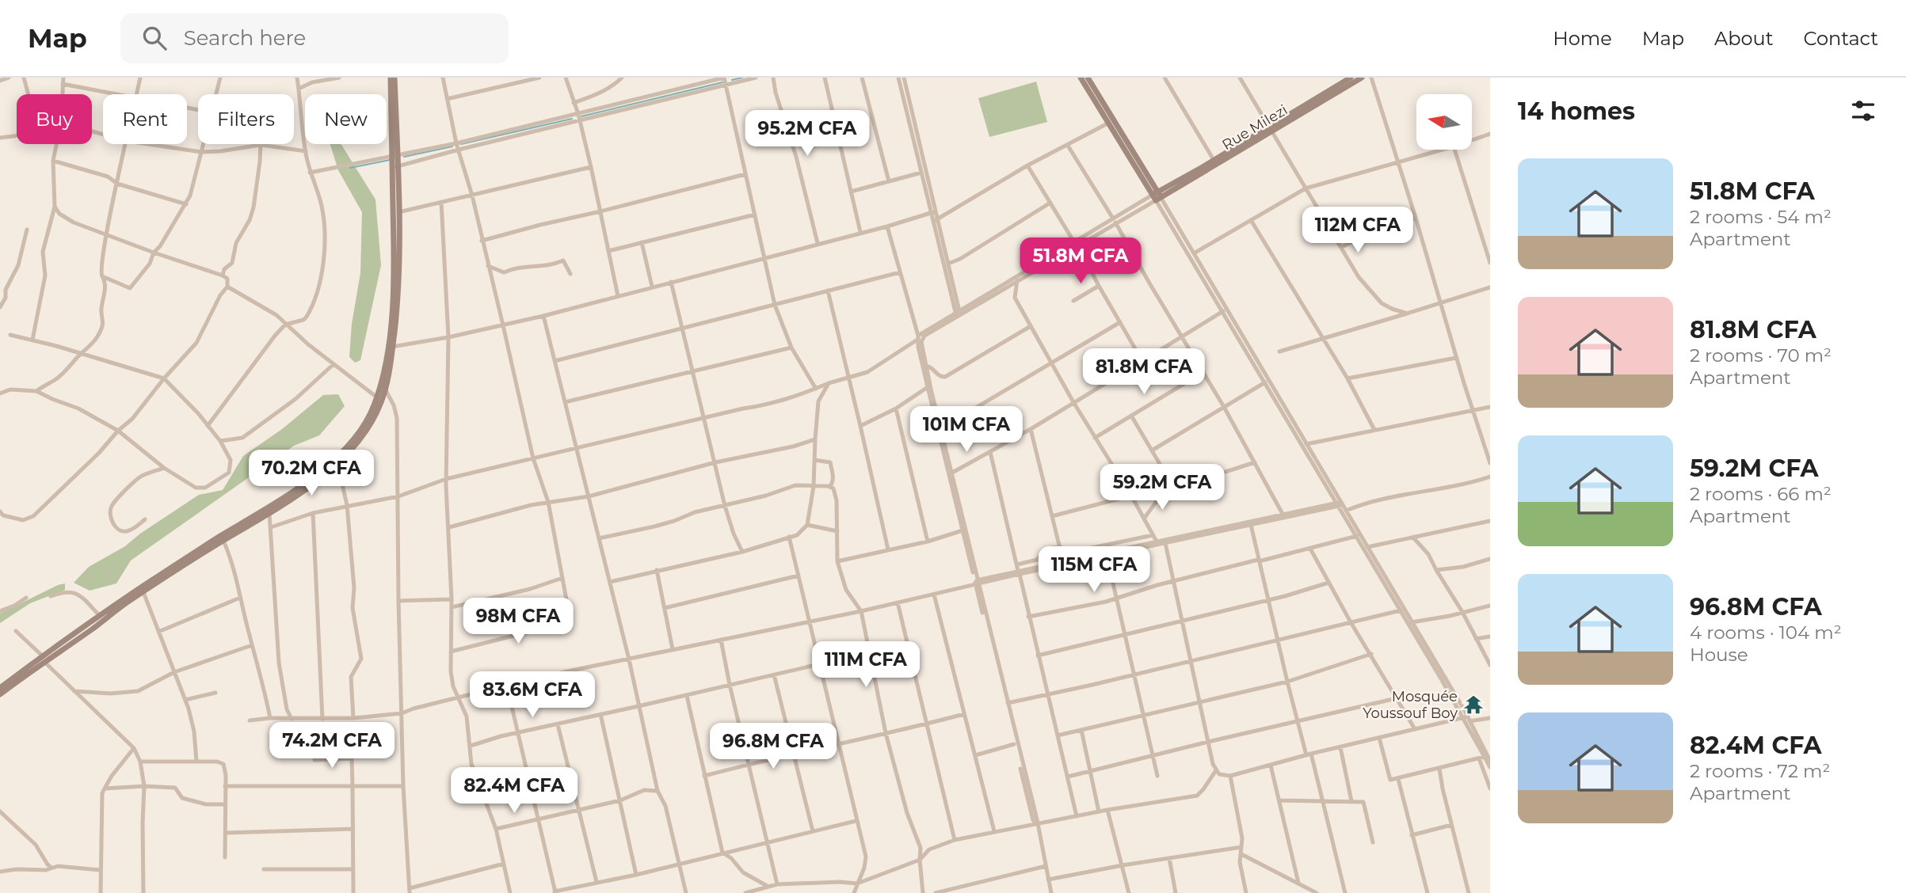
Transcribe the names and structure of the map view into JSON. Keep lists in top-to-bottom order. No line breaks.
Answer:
{"streets":{"street":["Rue Milezi"]},"places":{"temple":["Mosquée Youssouf Boy"]},"north":"left","page":{"header":"Map","search":"Search here","nav":["Home","Map","About","Contact"],"heading":"14 homes","chip":["Buy","Rent","Filters","New"],"price":["95.2M CFA","112M CFA","51.8M CFA","81.8M CFA","101M CFA","70.2M CFA","59.2M CFA","115M CFA","98M CFA","111M CFA","83.6M CFA","74.2M CFA","96.8M CFA","82.4M CFA"],"list":[{"name":"51.8M CFA","note":"2 rooms · 54 m² · Apartment"},{"name":"81.8M CFA","note":"2 rooms · 70 m² · Apartment"},{"name":"59.2M CFA","note":"2 rooms · 66 m² · Apartment"},{"name":"96.8M CFA","note":"4 rooms · 104 m² · House"},{"name":"82.4M CFA","note":"2 rooms · 72 m² · Apartment"}]}}
